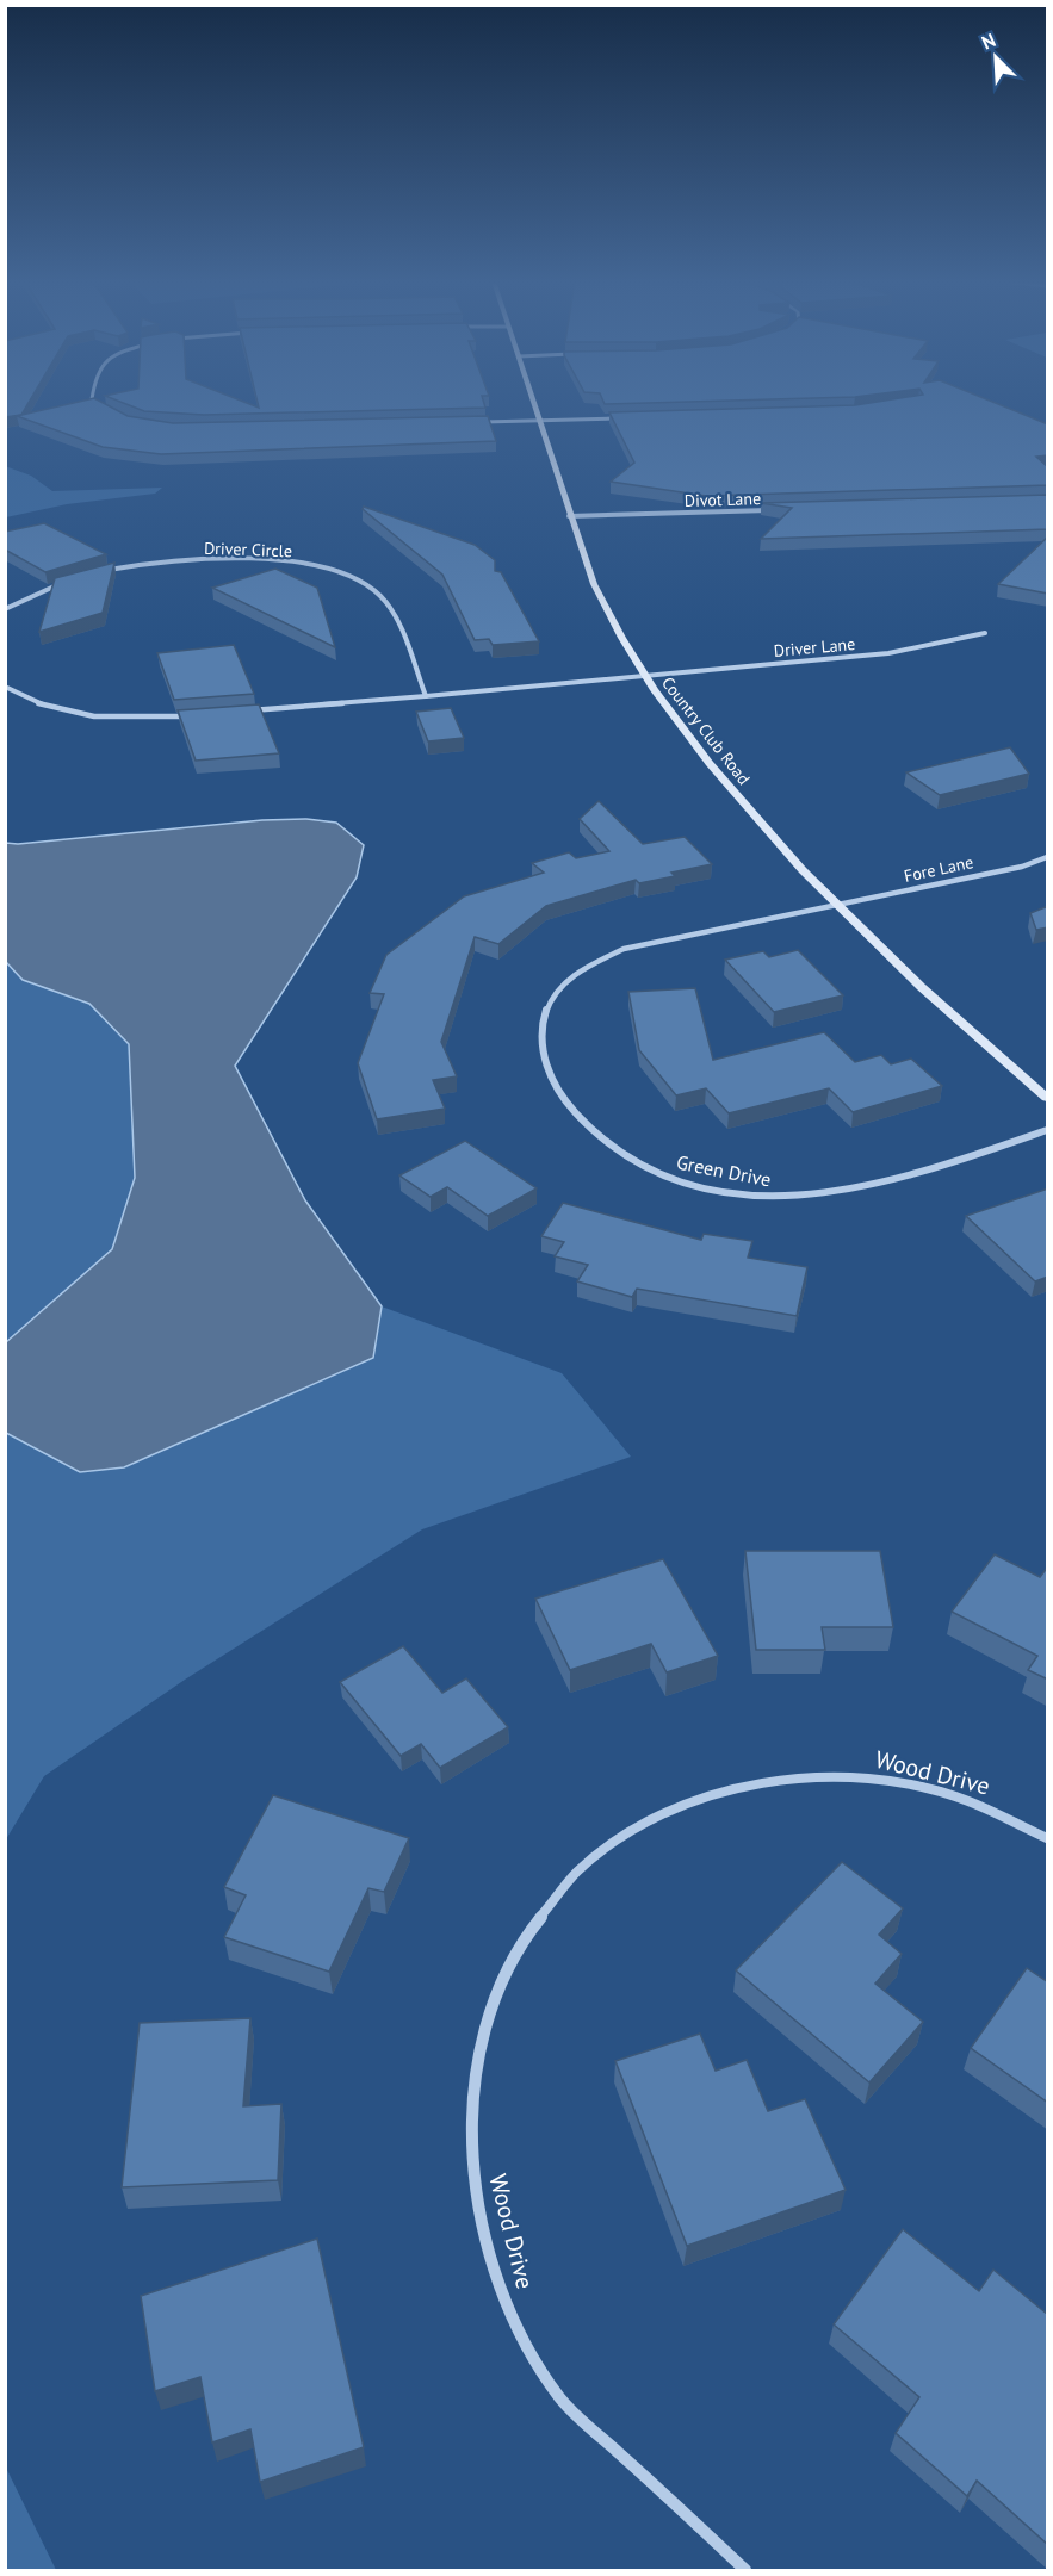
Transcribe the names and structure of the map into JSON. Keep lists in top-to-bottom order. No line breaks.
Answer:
{"streets":{"street":["Divot Lane","Driver Circle","Driver Lane","Country Club Road","Fore Lane","Green Drive","Wood Drive"]},"crossings":[["Divot Lane","Country Club Road"],["Driver Lane","Country Club Road"],["Country Club Road","Fore Lane"],["Country Club Road","Green Drive"],["Fore Lane","Green Drive"]],"north":"top left"}
